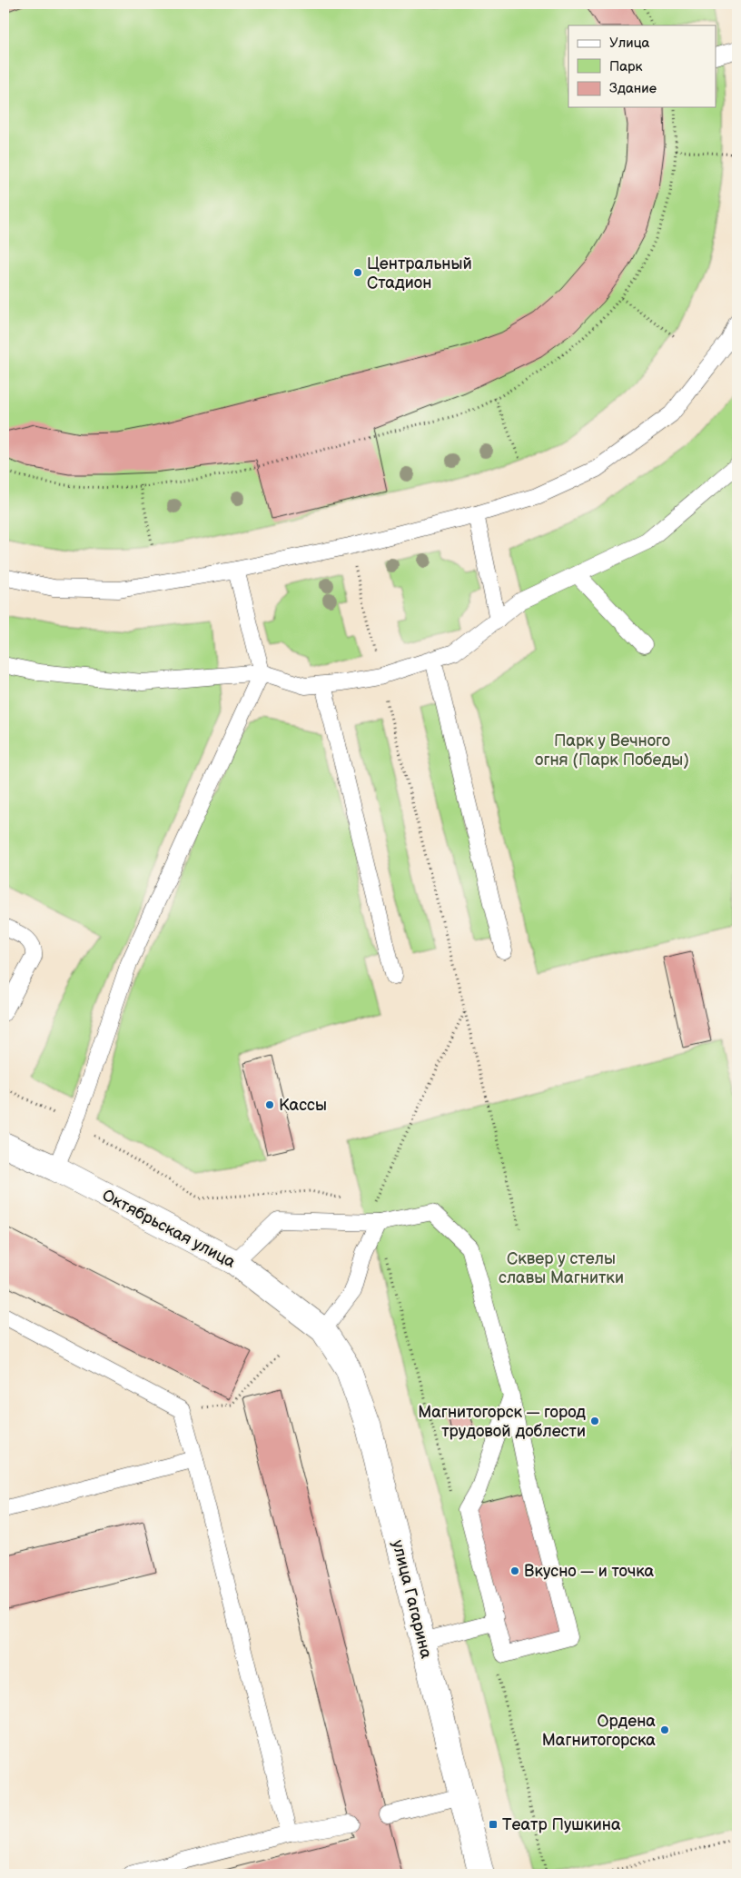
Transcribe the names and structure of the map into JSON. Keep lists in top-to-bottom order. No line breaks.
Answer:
{"streets":{"main road":["Октябрьская улица","улица Гагарина"]},"crossings":[["Октябрьская улица","улица Гагарина"]],"parks":["Парк у Вечного огня (Парк Победы)","Сквер у стелы славы Магнитки"],"places":{"other":["Центральный Стадион","Кассы","Магнитогорск — город трудовой доблести","Вкусно — и точка","Ордена Магнитогорска"],"transit":["Театр Пушкина"]},"legend":["Улица","Парк","Здание"]}
